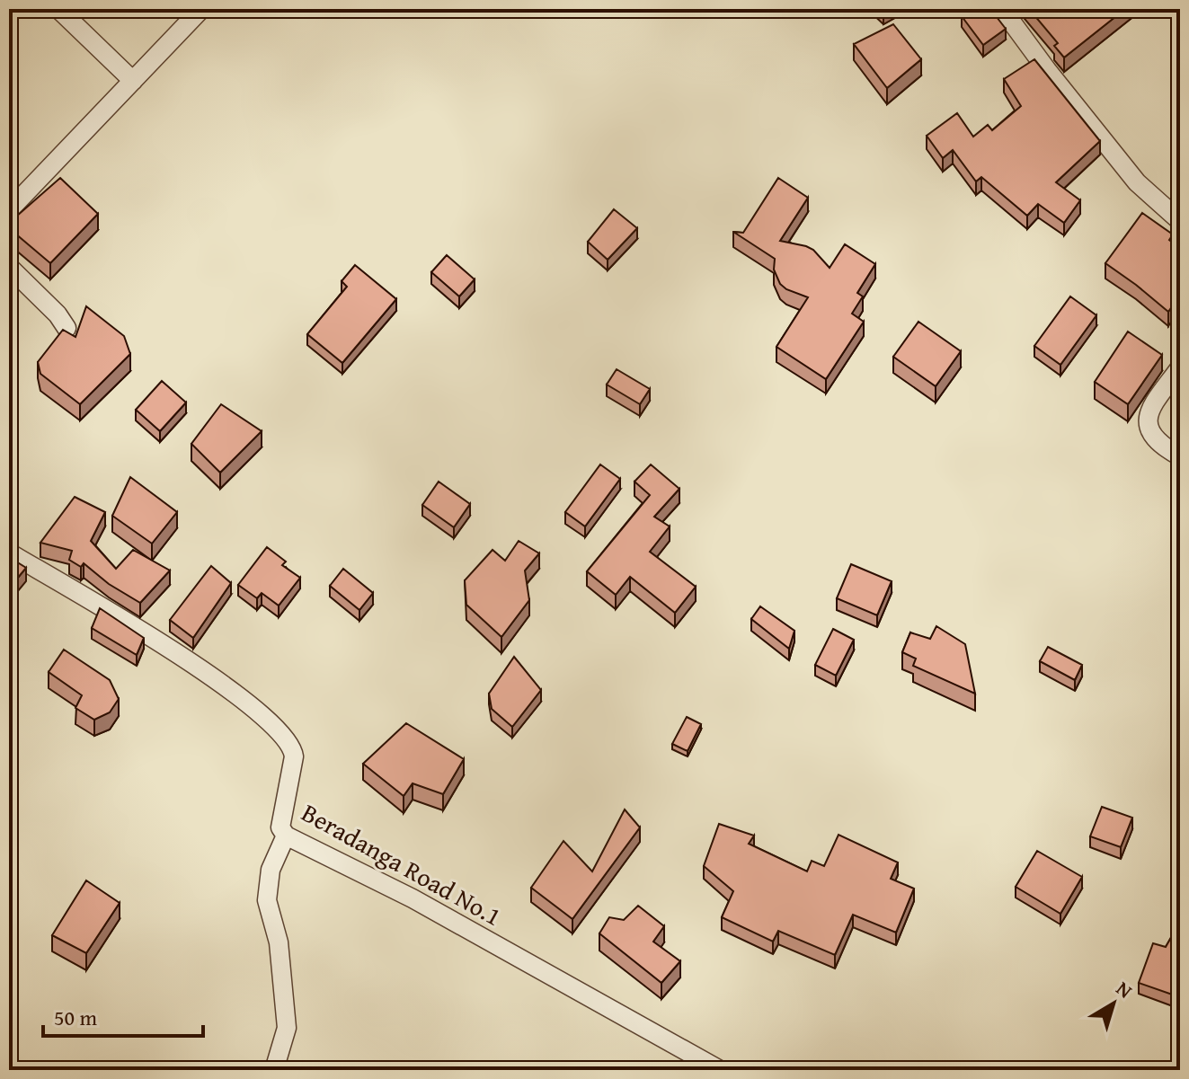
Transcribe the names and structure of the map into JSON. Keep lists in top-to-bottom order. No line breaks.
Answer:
{"streets":{"street":["Beradanga Road No.1"]},"scale_bar":"50 m","north":"top right"}
